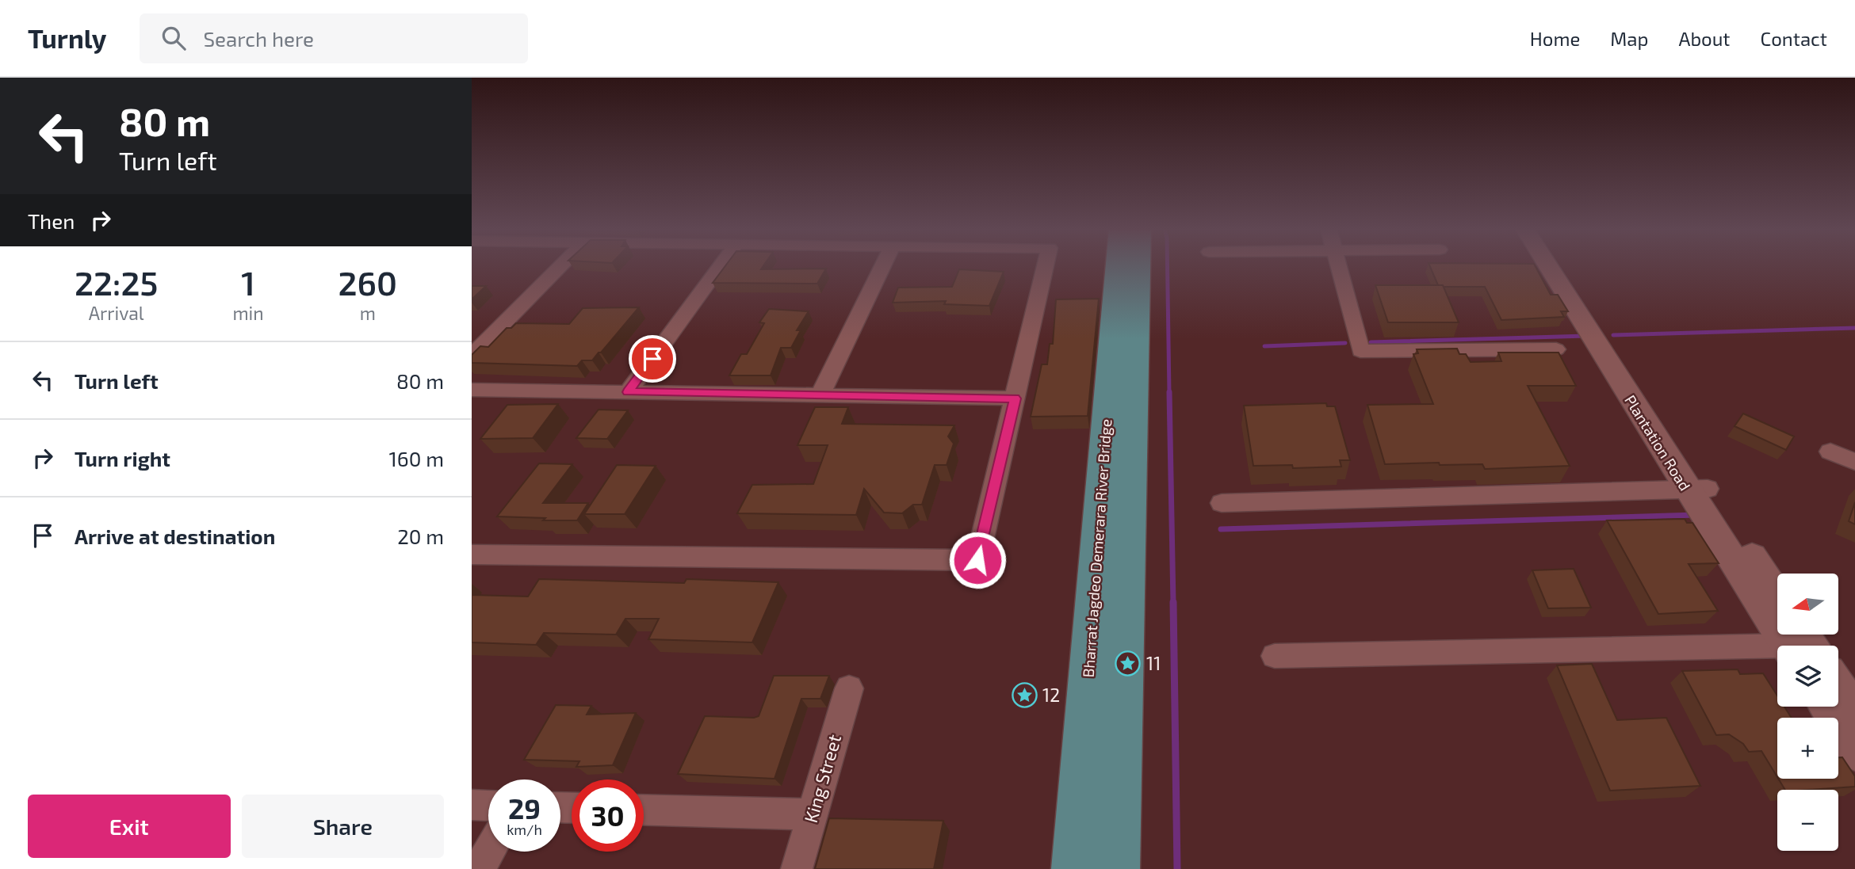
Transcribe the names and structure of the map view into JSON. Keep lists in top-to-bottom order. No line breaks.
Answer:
{"streets":{"main road":["Bharrat Jagdeo Demerara River Bridge"],"street":["Plantation Road","King Street"]},"places":{"place":["11","12"]},"north":"left","page":{"header":"Turnly","search":"Search here","nav":["Home","Map","About","Contact"],"turn":["80 m","Turn left"],"then":"Then","eta":["22:25","Arrival","1","min","260","m"],"list":[{"name":"Turn left","value":"80 m"},{"name":"Turn right","value":"160 m"},{"name":"Arrive at destination","value":"20 m"}],"map_buttons":["+","−"],"speed":"29 km/h","limit":"30","buttons":["Exit","Share"]}}
